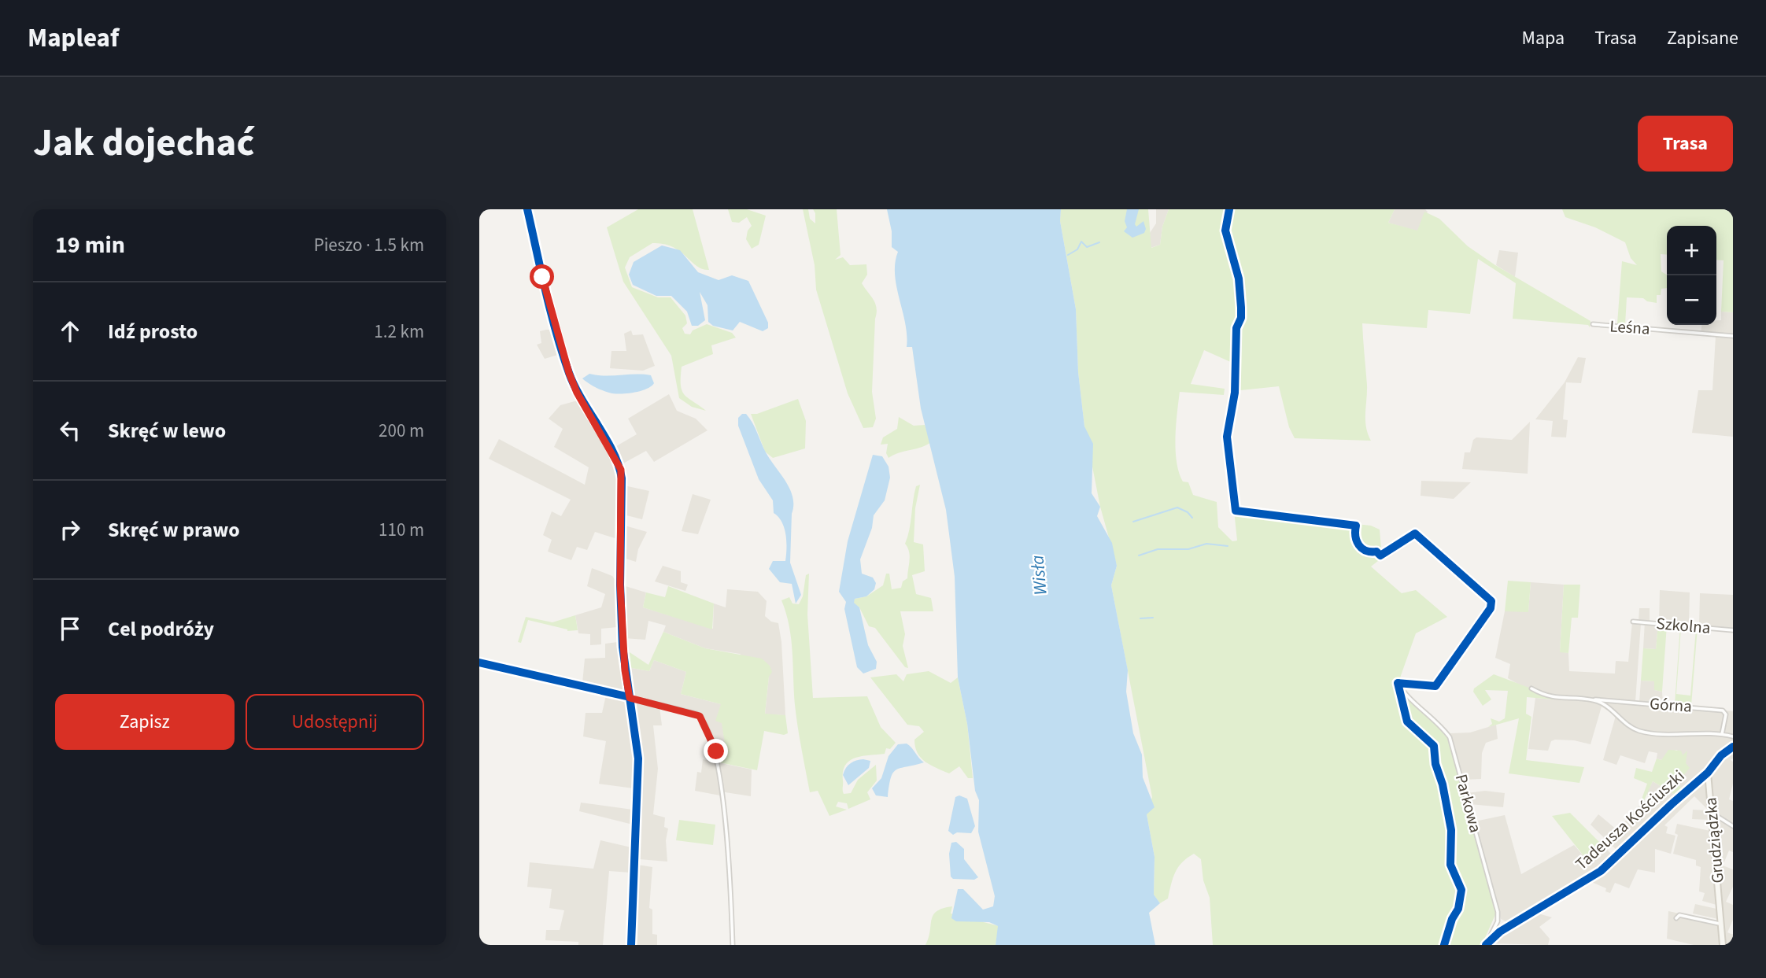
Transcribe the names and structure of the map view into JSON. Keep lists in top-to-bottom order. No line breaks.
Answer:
{"streets":{"street":["Leśna","Szkolna","Górna","Parkowa","Tadeusza Kościuszki","Grudziądzka"]},"crossings":[["Parkowa","Tadeusza Kościuszki"],["Tadeusza Kościuszki","Grudziądzka"]],"water":["Wisła"],"page":{"header":"Mapleaf","nav":["Mapa","Trasa","Zapisane"],"title":"Jak dojechać","buttons":["Trasa",["Zapisz","Udostępnij"]],"heading":["19 min","Pieszo · 1.5 km"],"map_buttons":["+","−"],"list":[["Idź prosto","1.2 km"],["Skręć w lewo","200 m"],["Skręć w prawo","110 m"],"Cel podróży"]}}
